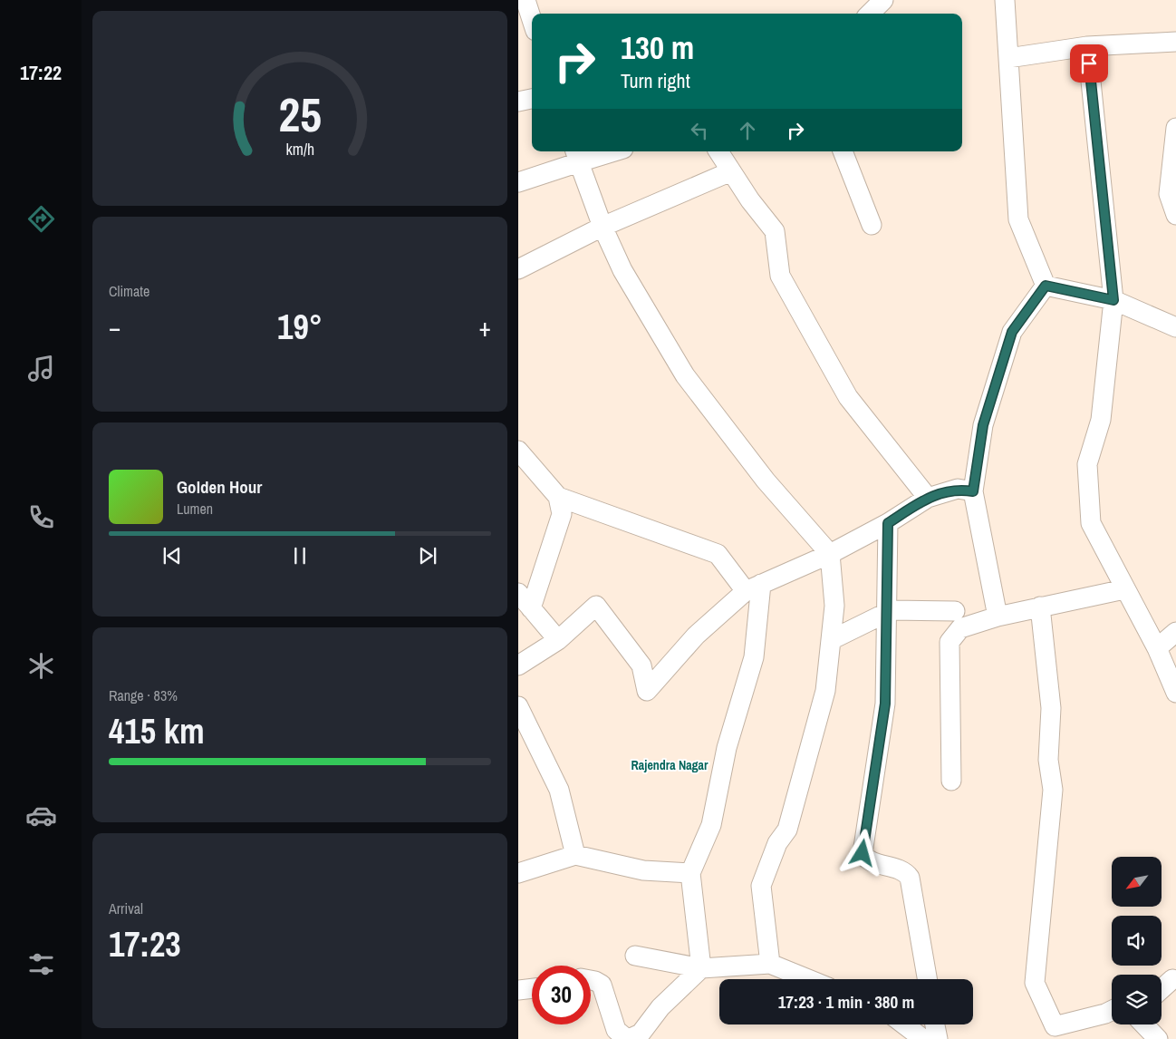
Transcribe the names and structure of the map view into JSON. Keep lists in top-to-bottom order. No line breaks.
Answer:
{"districts":["Rajendra Nagar"],"north":"bottom left","page":{"tabs":"17:22","turn":["130 m","Turn right"],"tile":["Climate",["Range · 83%","415 km"],["Arrival","17:23"]],"heat":["−","19°","+"],"song":["Golden Hour","Lumen"],"limit":"30","trip":"17:23 · 1 min · 380 m","gauge":["25","km/h"]}}
